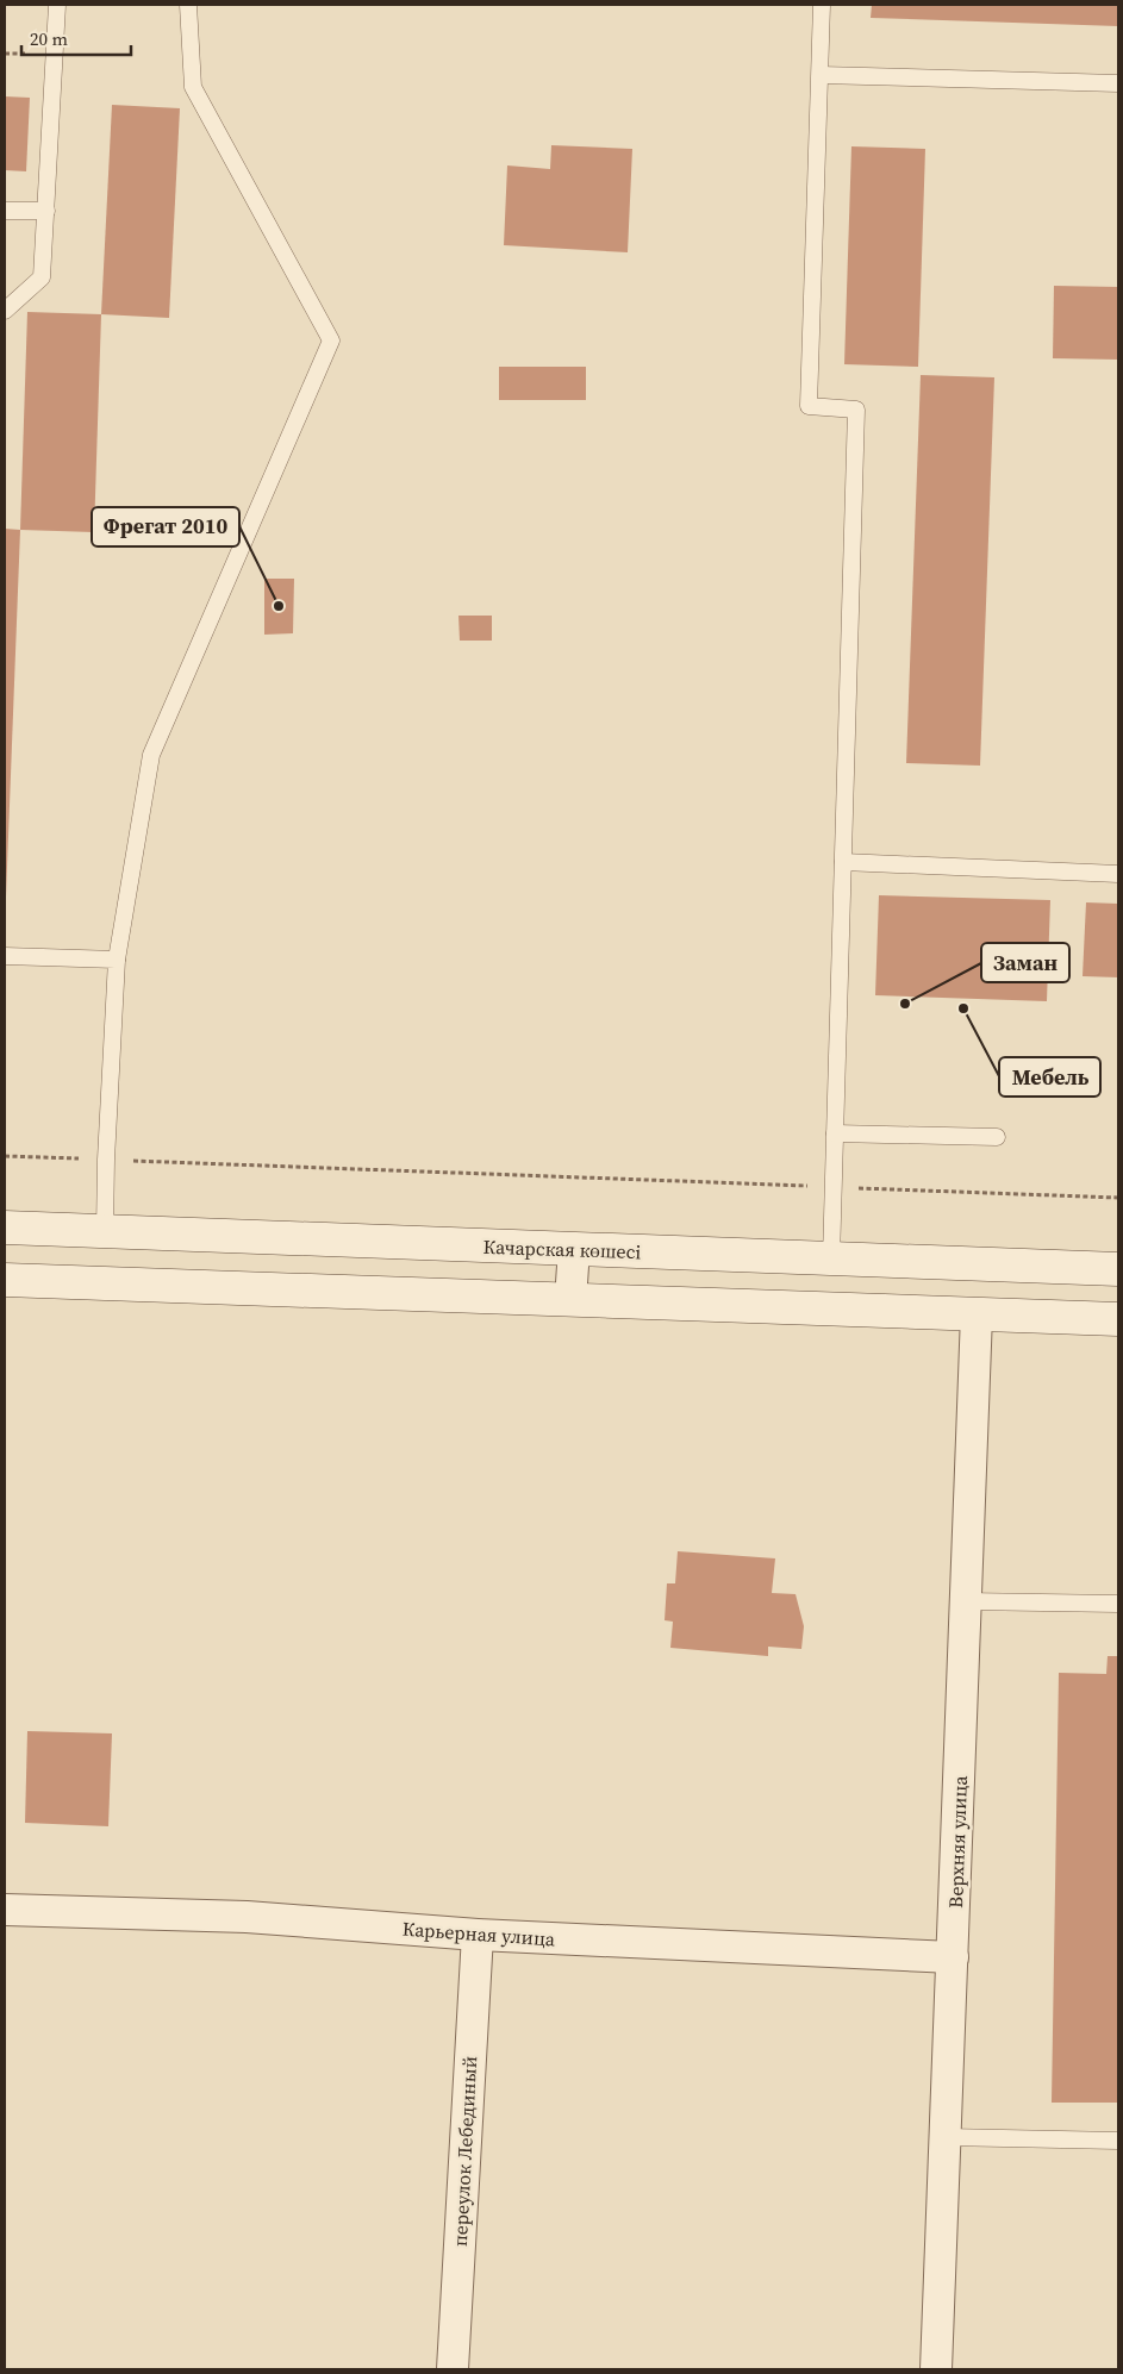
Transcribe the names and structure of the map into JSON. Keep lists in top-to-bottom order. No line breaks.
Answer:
{"streets":{"main road":["Качарская көшесі"],"street":["Верхняя улица","Карьерная улица","переулок Лебединый"]},"crossings":[["Верхняя улица","Карьерная улица"],["Карьерная улица","переулок Лебединый"]],"places":["Фрегат 2010","Заман","Мебель"],"scale_bar":"20 m"}
